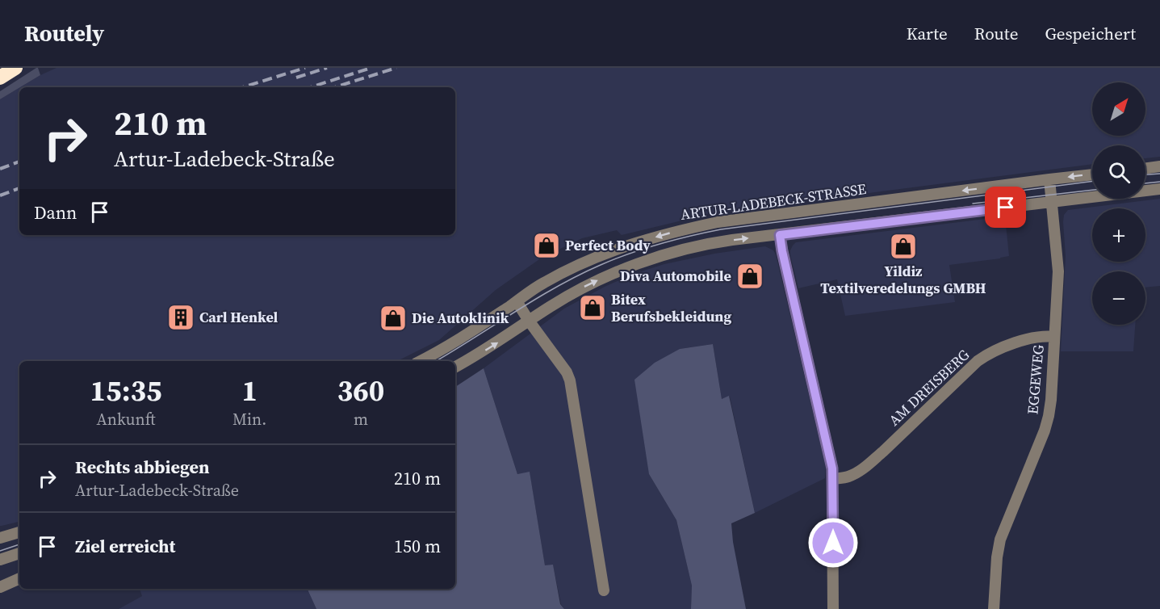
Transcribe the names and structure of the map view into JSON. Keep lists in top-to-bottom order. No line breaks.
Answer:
{"streets":{"street":["ARTUR-LADEBECK-STRASSE","EGGEWEG","AM DREISBERG"]},"crossings":[["EGGEWEG","AM DREISBERG"]],"places":{"shop":["Perfect Body","Yildiz Textilveredelungs GMBH","Diva Automobile","Bitex Berufsbekleidung","Die Autoklinik"],"building":["Carl Henkel"]},"north":"top right","page":{"header":"Routely","nav":["Karte","Route","Gespeichert"],"map_buttons":["+","−"],"turn":["210 m","Artur-Ladebeck-Straße"],"then":"Dann","eta":["15:35","Ankunft","1","Min.","360","m"],"list":[{"name":"Rechts abbiegen","note":"Artur-Ladebeck-Straße","value":"210 m"},{"name":"Ziel erreicht","value":"150 m"}]}}
